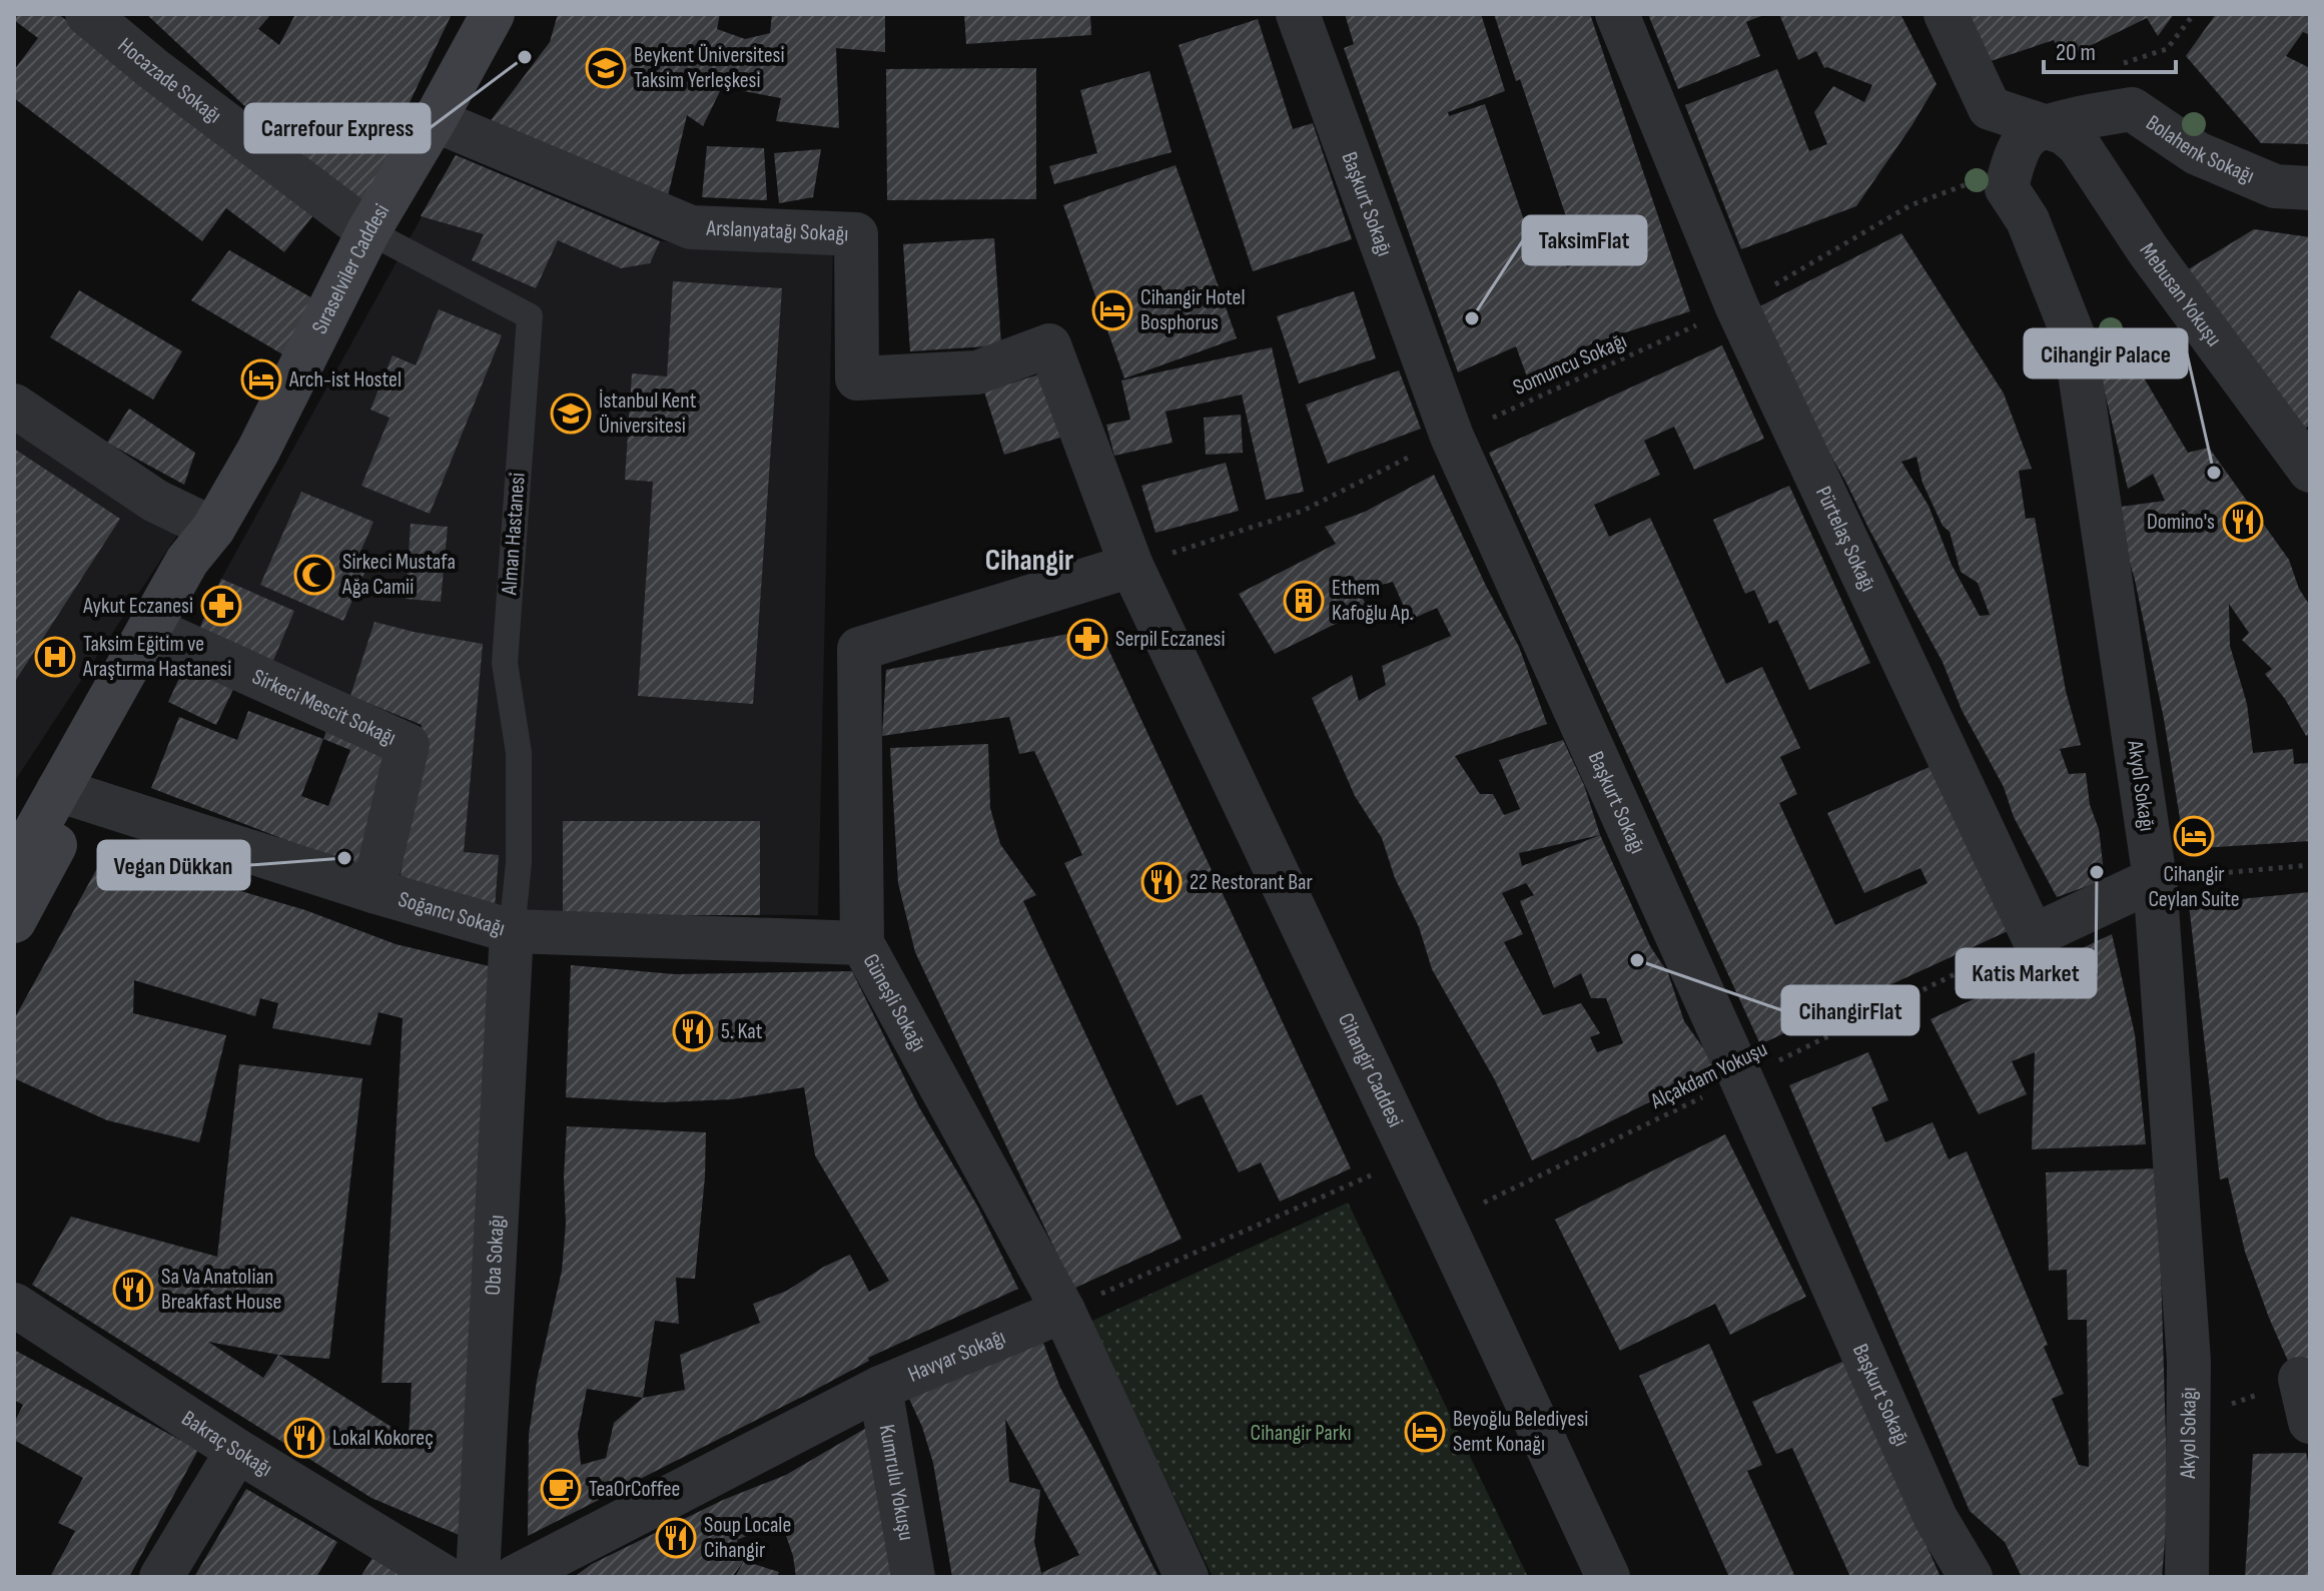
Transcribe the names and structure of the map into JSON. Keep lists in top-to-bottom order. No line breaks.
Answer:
{"streets":{"main road":["Sıraselviler Caddesi"],"street":["Hocazade Sokağı","Bolahenk Sokağı","Başkurt Sokağı","Arslanyatağı Sokağı","Mebusan Yokuşu","Pürtelaş Sokağı","Sirkeci Mescit Sokağı","Akyol Sokağı","Soğancı Sokağı","Güneşli Sokağı","Cihangir Caddesi","Oba Sokağı","Havyar Sokağı","Bakraç Sokağı","Kumrulu Yokuşu"],"lane":["Alman Hastanesi"],"path":["Somuncu Sokağı","Alçakdam Yokuşu"]},"crossings":[["Hocazade Sokağı","Sıraselviler Caddesi"],["Hocazade Sokağı","Alman Hastanesi"],["Bolahenk Sokağı","Mebusan Yokuşu"],["Başkurt Sokağı","Somuncu Sokağı"],["Başkurt Sokağı","Alçakdam Yokuşu"],["Arslanyatağı Sokağı","Sıraselviler Caddesi"],["Arslanyatağı Sokağı","Somuncu Sokağı"],["Arslanyatağı Sokağı","Güneşli Sokağı"],["Arslanyatağı Sokağı","Cihangir Caddesi"],["Sıraselviler Caddesi","Alman Hastanesi"],["Sıraselviler Caddesi","Sirkeci Mescit Sokağı"],["Sıraselviler Caddesi","Soğancı Sokağı"],["Somuncu Sokağı","Pürtelaş Sokağı"],["Somuncu Sokağı","Akyol Sokağı"],["Somuncu Sokağı","Güneşli Sokağı"],["Somuncu Sokağı","Cihangir Caddesi"],["Alman Hastanesi","Soğancı Sokağı"],["Alman Hastanesi","Oba Sokağı"],["Pürtelaş Sokağı","Alçakdam Yokuşu"],["Sirkeci Mescit Sokağı","Soğancı Sokağı"],["Soğancı Sokağı","Güneşli Sokağı"],["Soğancı Sokağı","Oba Sokağı"],["Güneşli Sokağı","Cihangir Caddesi"],["Güneşli Sokağı","Havyar Sokağı"],["Cihangir Caddesi","Alçakdam Yokuşu"],["Havyar Sokağı","Kumrulu Yokuşu"]],"districts":["Cihangir"],"parks":["Cihangir Parkı"],"places":{"other":["Carrefour Express","TaksimFlat","Cihangir Palace","Vegan Dükkan","Katis Market","CihangirFlat"],"school or university":["Beykent Üniversitesi Taksim Yerleşkesi","İstanbul Kent Üniversitesi"],"hotel":["Cihangir Hotel Bosphorus","Arch-ist Hostel","Cihangir Ceylan Suite","Beyoğlu Belediyesi Semt Konağı"],"restaurant":["Domino's","22 Restorant Bar","5. Kat","Sa Va Anatolian Breakfast House","Lokal Kokoreç","Soup Locale Cihangir"],"mosque":["Sirkeci Mustafa Ağa Camii"],"building":["Ethem Kafoğlu Ap."],"pharmacy":["Aykut Eczanesi","Serpil Eczanesi"],"hospital":["Taksim Eğitim ve Araştırma Hastanesi"],"cafe":["TeaOrCoffee"]},"scale_bar":"20 m"}
